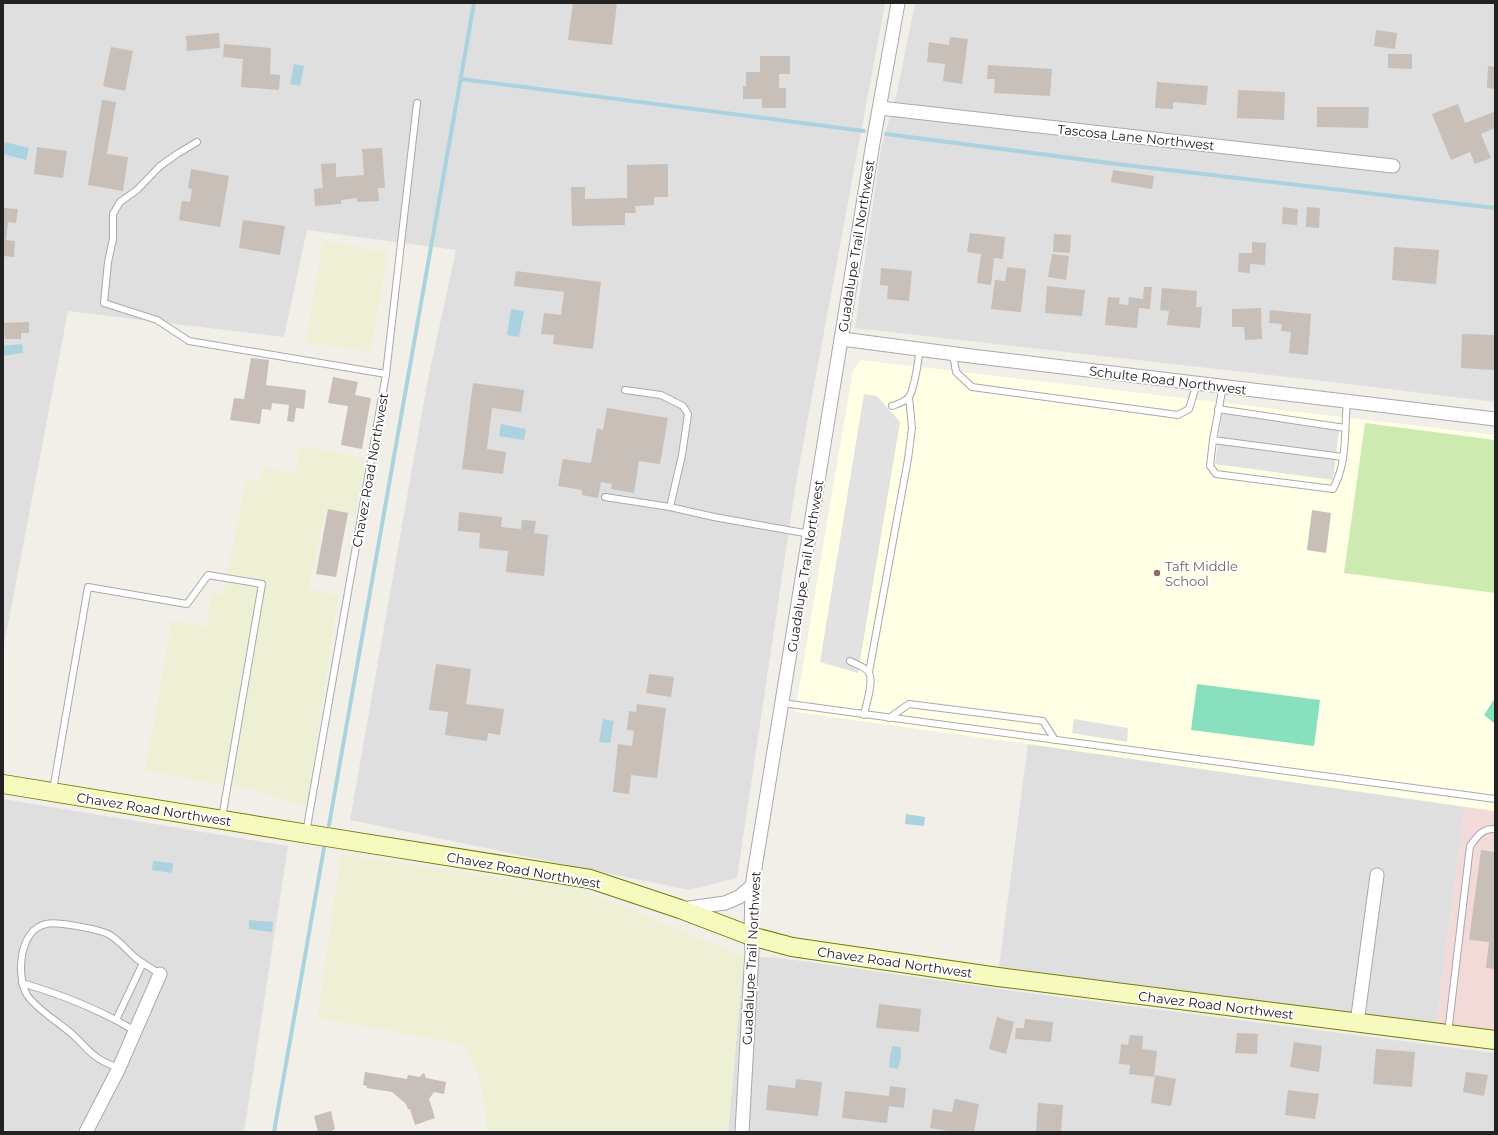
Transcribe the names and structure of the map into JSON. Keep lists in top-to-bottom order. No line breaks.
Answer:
{"streets":{"street":["Tascosa Lane Northwest","Guadalupe Trail Northwest","Schulte Road Northwest","Chavez Road Northwest"]},"crossings":[["Tascosa Lane Northwest","Guadalupe Trail Northwest"],["Guadalupe Trail Northwest","Schulte Road Northwest"],["Guadalupe Trail Northwest","Chavez Road Northwest"]],"places":["Taft Middle School"]}
